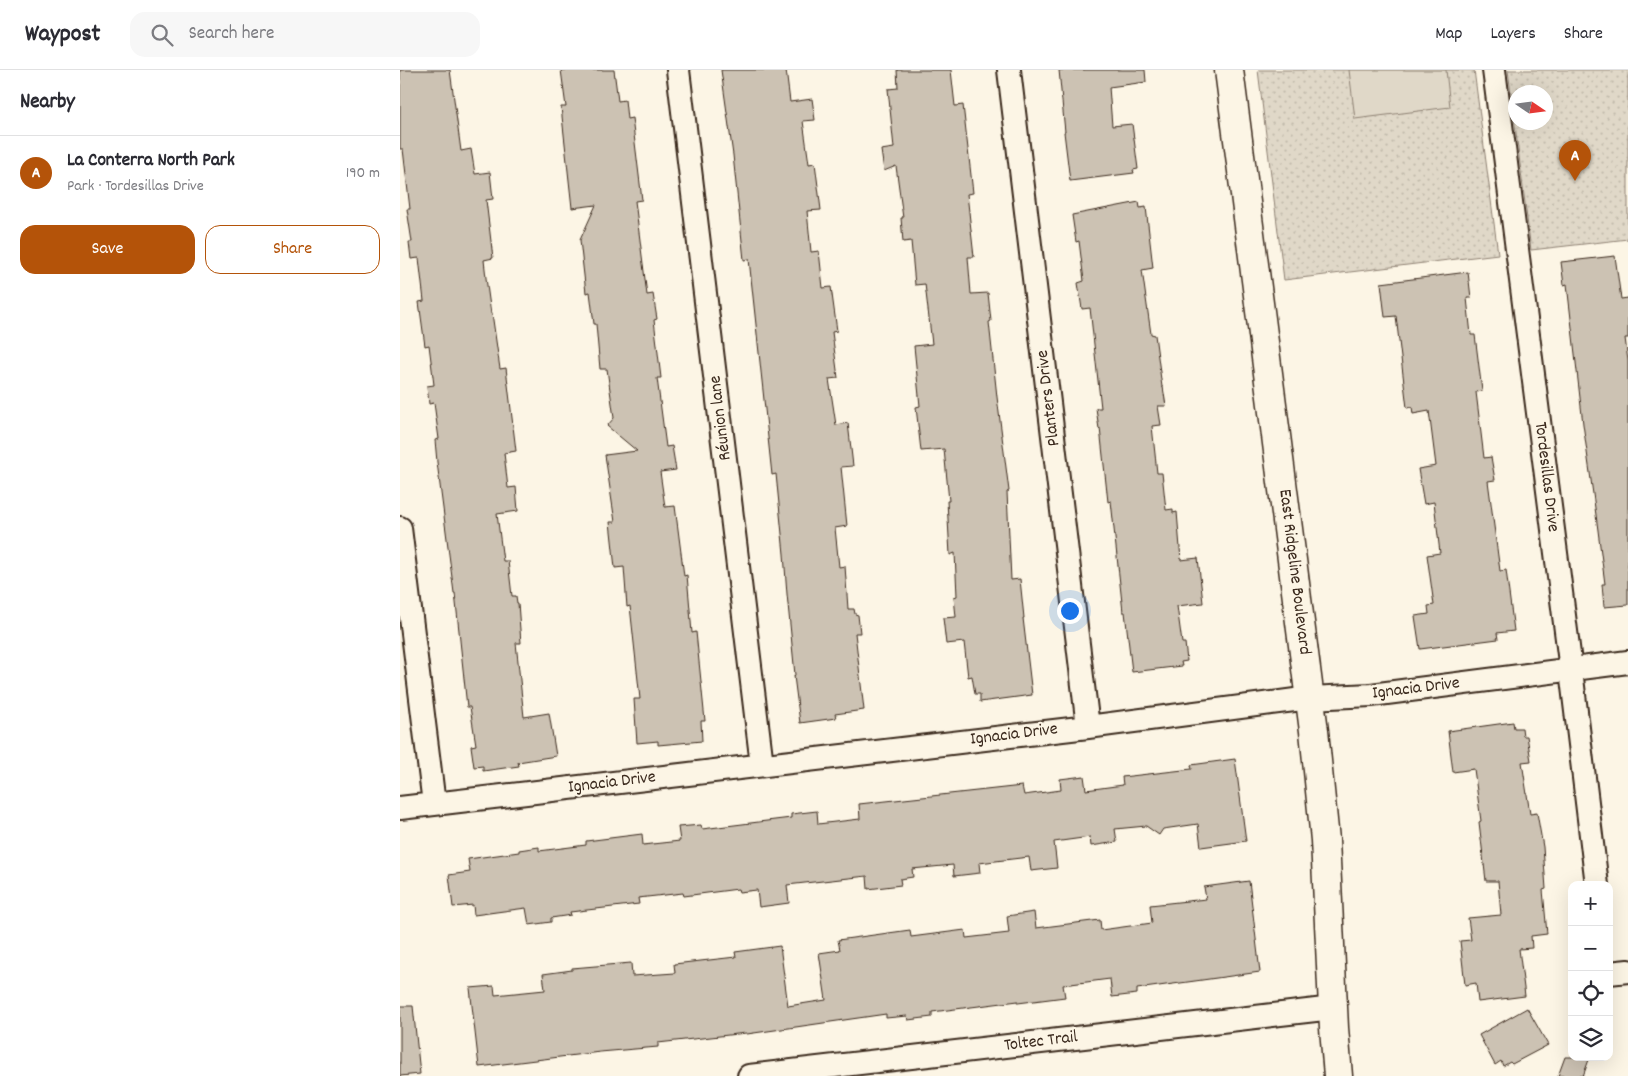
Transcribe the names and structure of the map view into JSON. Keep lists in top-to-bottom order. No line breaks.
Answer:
{"streets":{"street":["Planters Drive","Réunion lane","Tordesillas Drive","East Ridgeline Boulevard","Ignacia Drive","Toltec Trail"]},"crossings":[["Planters Drive","Ignacia Drive"],["Réunion lane","Ignacia Drive"],["Tordesillas Drive","Ignacia Drive"],["East Ridgeline Boulevard","Ignacia Drive"],["East Ridgeline Boulevard","Toltec Trail"]],"north":"right","page":{"header":"Waypost","search":"Search here","nav":["Map","Layers","Share"],"heading":"Nearby","list":[{"mark":"A","name":"La Conterra North Park","note":"Park · Tordesillas Drive","value":"190 m"}],"pins":"A","buttons":["Save","Share"],"map_buttons":["+","−"]}}
